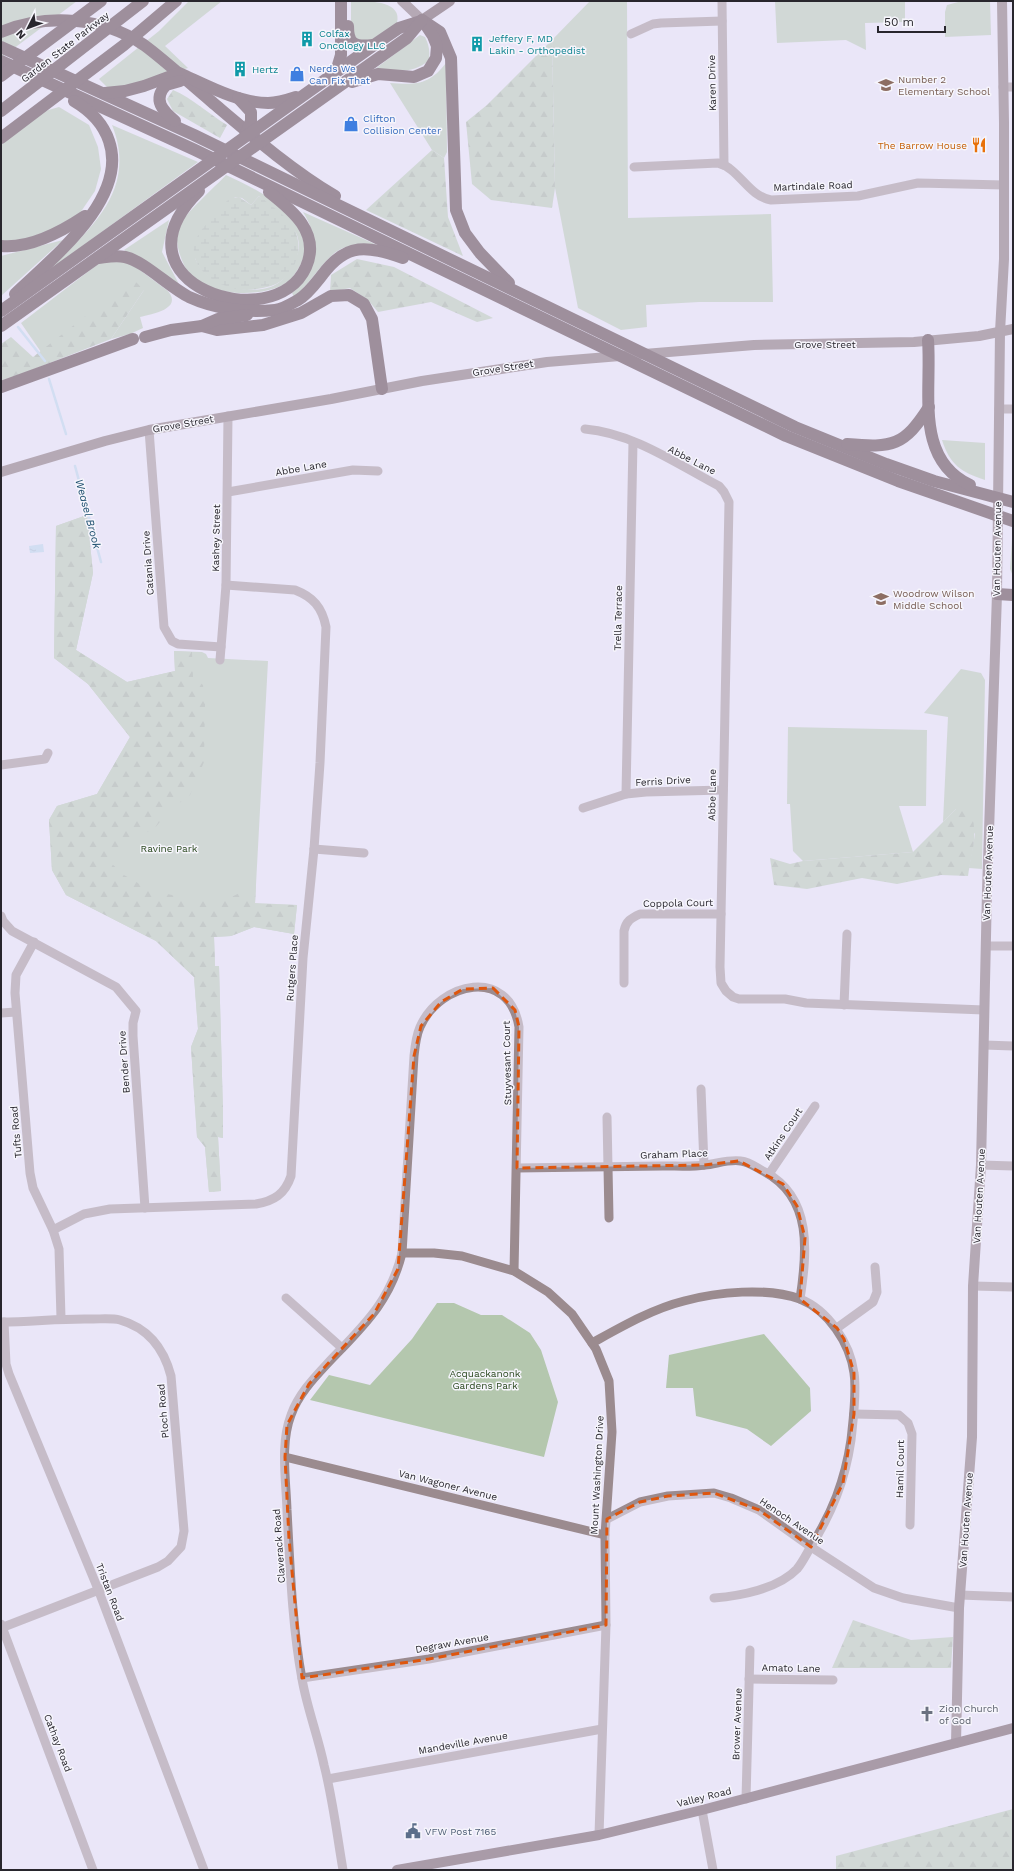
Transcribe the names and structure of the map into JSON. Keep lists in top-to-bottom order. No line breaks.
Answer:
{"streets":{"highway":["Garden State Parkway"],"main road":["Grove Street","Van Houten Avenue","Valley Road"],"street":["Karen Drive","Martindale Road","Abbe Lane","Kashey Street","Catania Drive","Trella Terrace","Ferris Drive","Coppola Court","Rutgers Place","Bender Drive","Stuyvesant Court","Tufts Road","Atkins Court","Graham Place","Ploch Road","Hamil Court","Mount Washington Drive","Van Wagoner Avenue","Henoch Avenue","Claverack Road","Tristan Road","Degraw Avenue","Amato Lane","Brower Avenue","Cathay Road","Mandeville Avenue"]},"crossings":[["Karen Drive","Martindale Road"],["Martindale Road","Van Houten Avenue"],["Grove Street","Kashey Street"],["Grove Street","Van Houten Avenue"],["Grove Street","Catania Drive"],["Abbe Lane","Kashey Street"],["Abbe Lane","Van Houten Avenue"],["Abbe Lane","Trella Terrace"],["Abbe Lane","Ferris Drive"],["Abbe Lane","Coppola Court"],["Kashey Street","Catania Drive"],["Kashey Street","Rutgers Place"],["Van Houten Avenue","Henoch Avenue"],["Van Houten Avenue","Valley Road"],["Trella Terrace","Ferris Drive"],["Rutgers Place","Bender Drive"],["Rutgers Place","Tufts Road"],["Bender Drive","Tufts Road"],["Stuyvesant Court","Graham Place"],["Stuyvesant Court","Mount Washington Drive"],["Stuyvesant Court","Claverack Road"],["Tufts Road","Ploch Road"],["Atkins Court","Graham Place"],["Ploch Road","Tristan Road"],["Ploch Road","Cathay Road"],["Mount Washington Drive","Van Wagoner Avenue"],["Mount Washington Drive","Henoch Avenue"],["Mount Washington Drive","Claverack Road"],["Mount Washington Drive","Degraw Avenue"],["Mount Washington Drive","Mandeville Avenue"],["Mount Washington Drive","Valley Road"],["Van Wagoner Avenue","Claverack Road"],["Claverack Road","Degraw Avenue"],["Claverack Road","Mandeville Avenue"],["Amato Lane","Brower Avenue"],["Brower Avenue","Valley Road"]],"water":["Weasel Brook"],"parks":["Ravine Park","Acquackanonk Gardens Park"],"places":{"building":["Colfax Oncology LLC","Jeffery F, MD Lakin - Orthopedist","Hertz"],"shop":["Nerds We Can Fix That","Clifton Collision Center"],"school or university":["Number 2 Elementary School","Woodrow Wilson Middle School"],"restaurant":["The Barrow House"],"church":["Zion Church of God"],"public building":["VFW Post 7165"]},"scale_bar":"50 m","north":"bottom left"}
